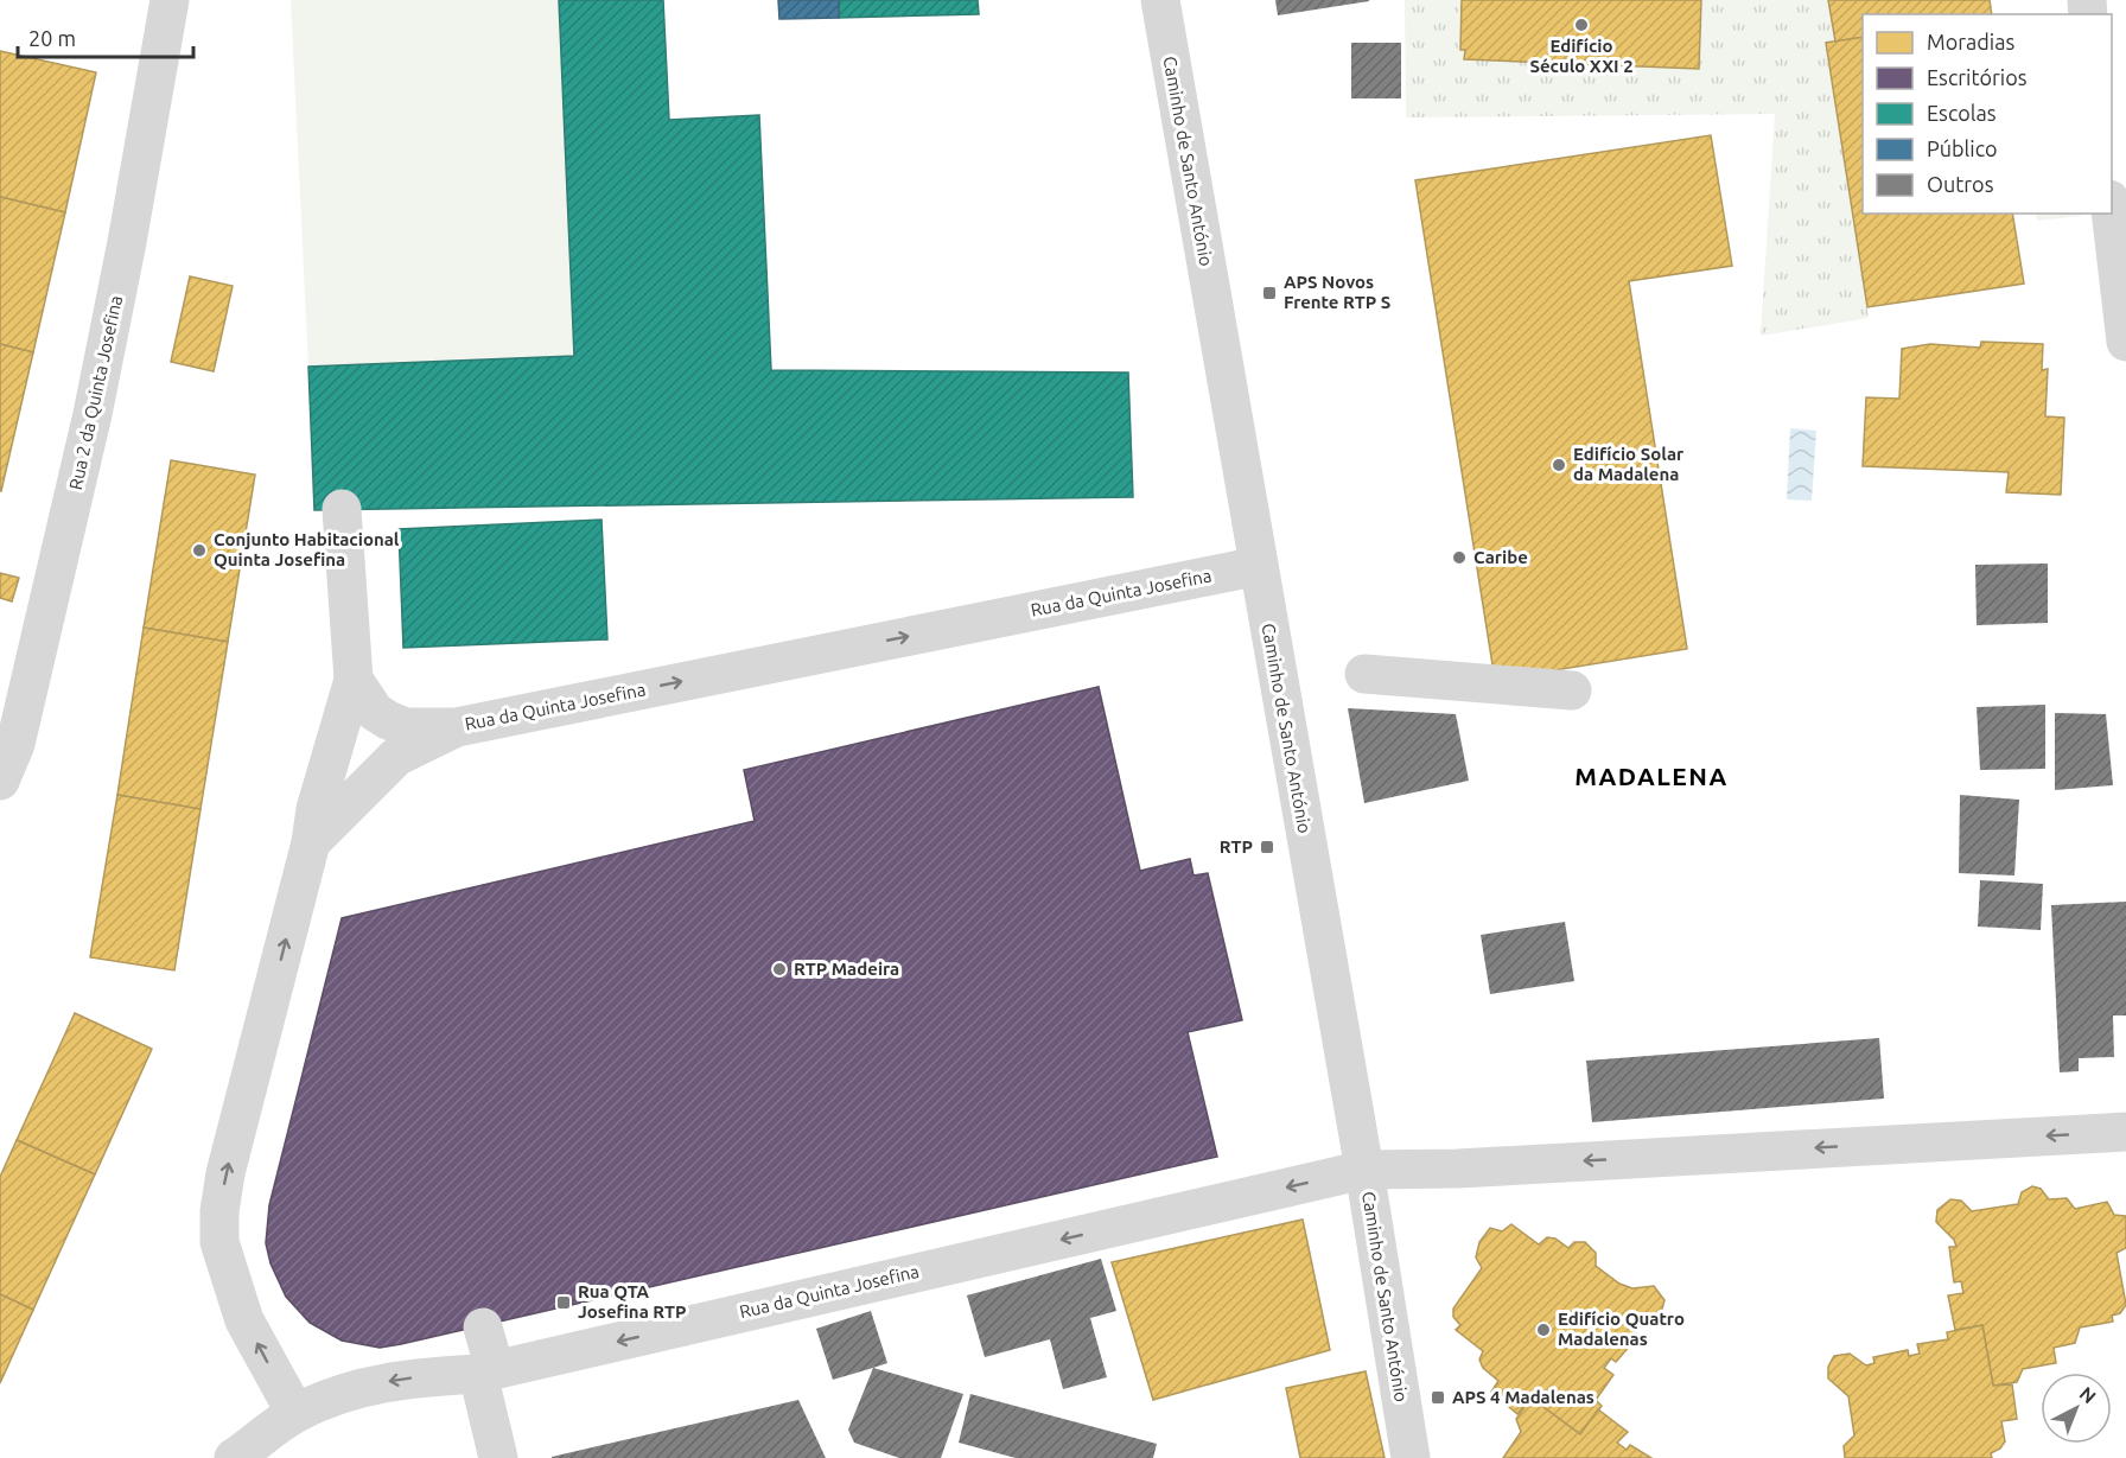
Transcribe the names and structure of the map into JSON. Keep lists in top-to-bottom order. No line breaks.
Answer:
{"streets":{"street":["Caminho de Santo António","Rua 2 da Quinta Josefina","Rua da Quinta Josefina"]},"crossings":[["Caminho de Santo António","Rua da Quinta Josefina"]],"districts":["MADALENA"],"places":{"other":["Edifício Século XXI 2","Edifício Solar da Madalena","Conjunto Habitacional Quinta Josefina","Caribe","RTP Madeira","Edifício Quatro Madalenas"],"transit":["APS Novos Frente RTP S","RTP","Rua QTA Josefina RTP","APS 4 Madalenas"]},"legend":["Moradias","Escritórios","Escolas","Público","Outros"],"scale_bar":"20 m","north":"top right"}
